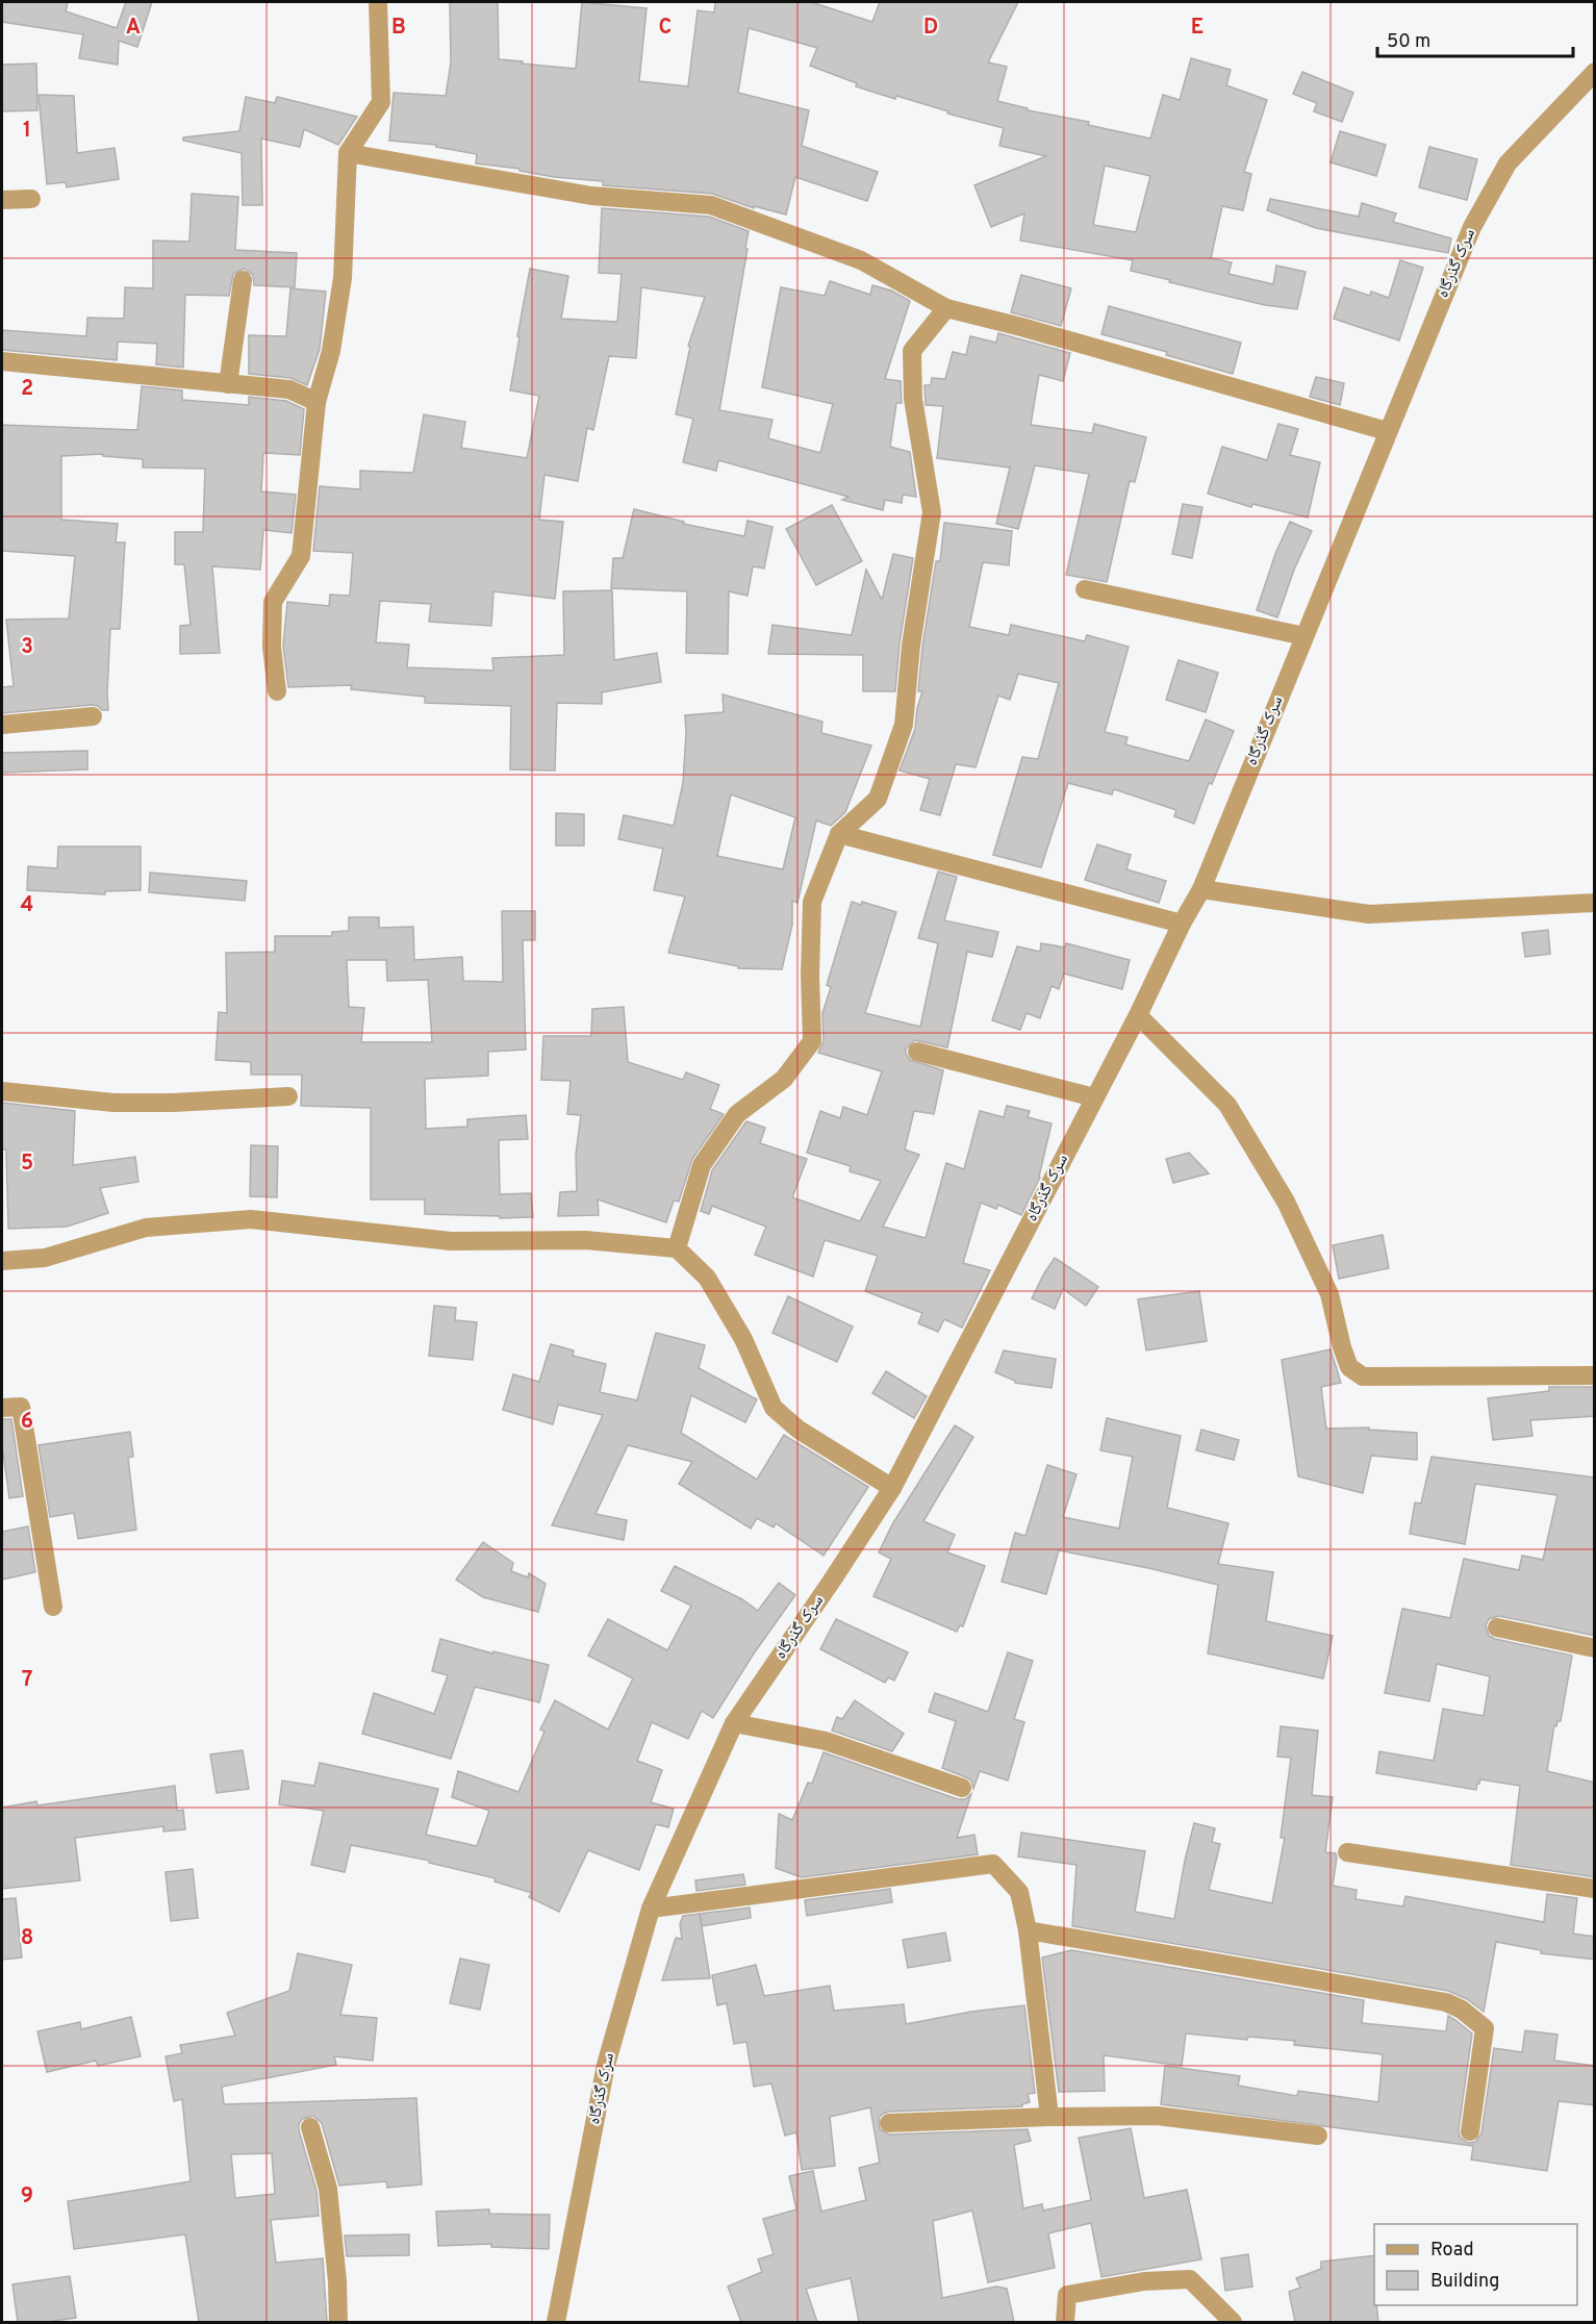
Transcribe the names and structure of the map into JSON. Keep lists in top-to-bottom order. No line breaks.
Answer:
{"streets":{"street":["سرک گذرگاه"]},"legend":["Road","Building"],"scale_bar":"50 m","grid":{"columns":["A","B","C","D","E"],"rows":["1","2","3","4","5","6","7","8","9"]}}
